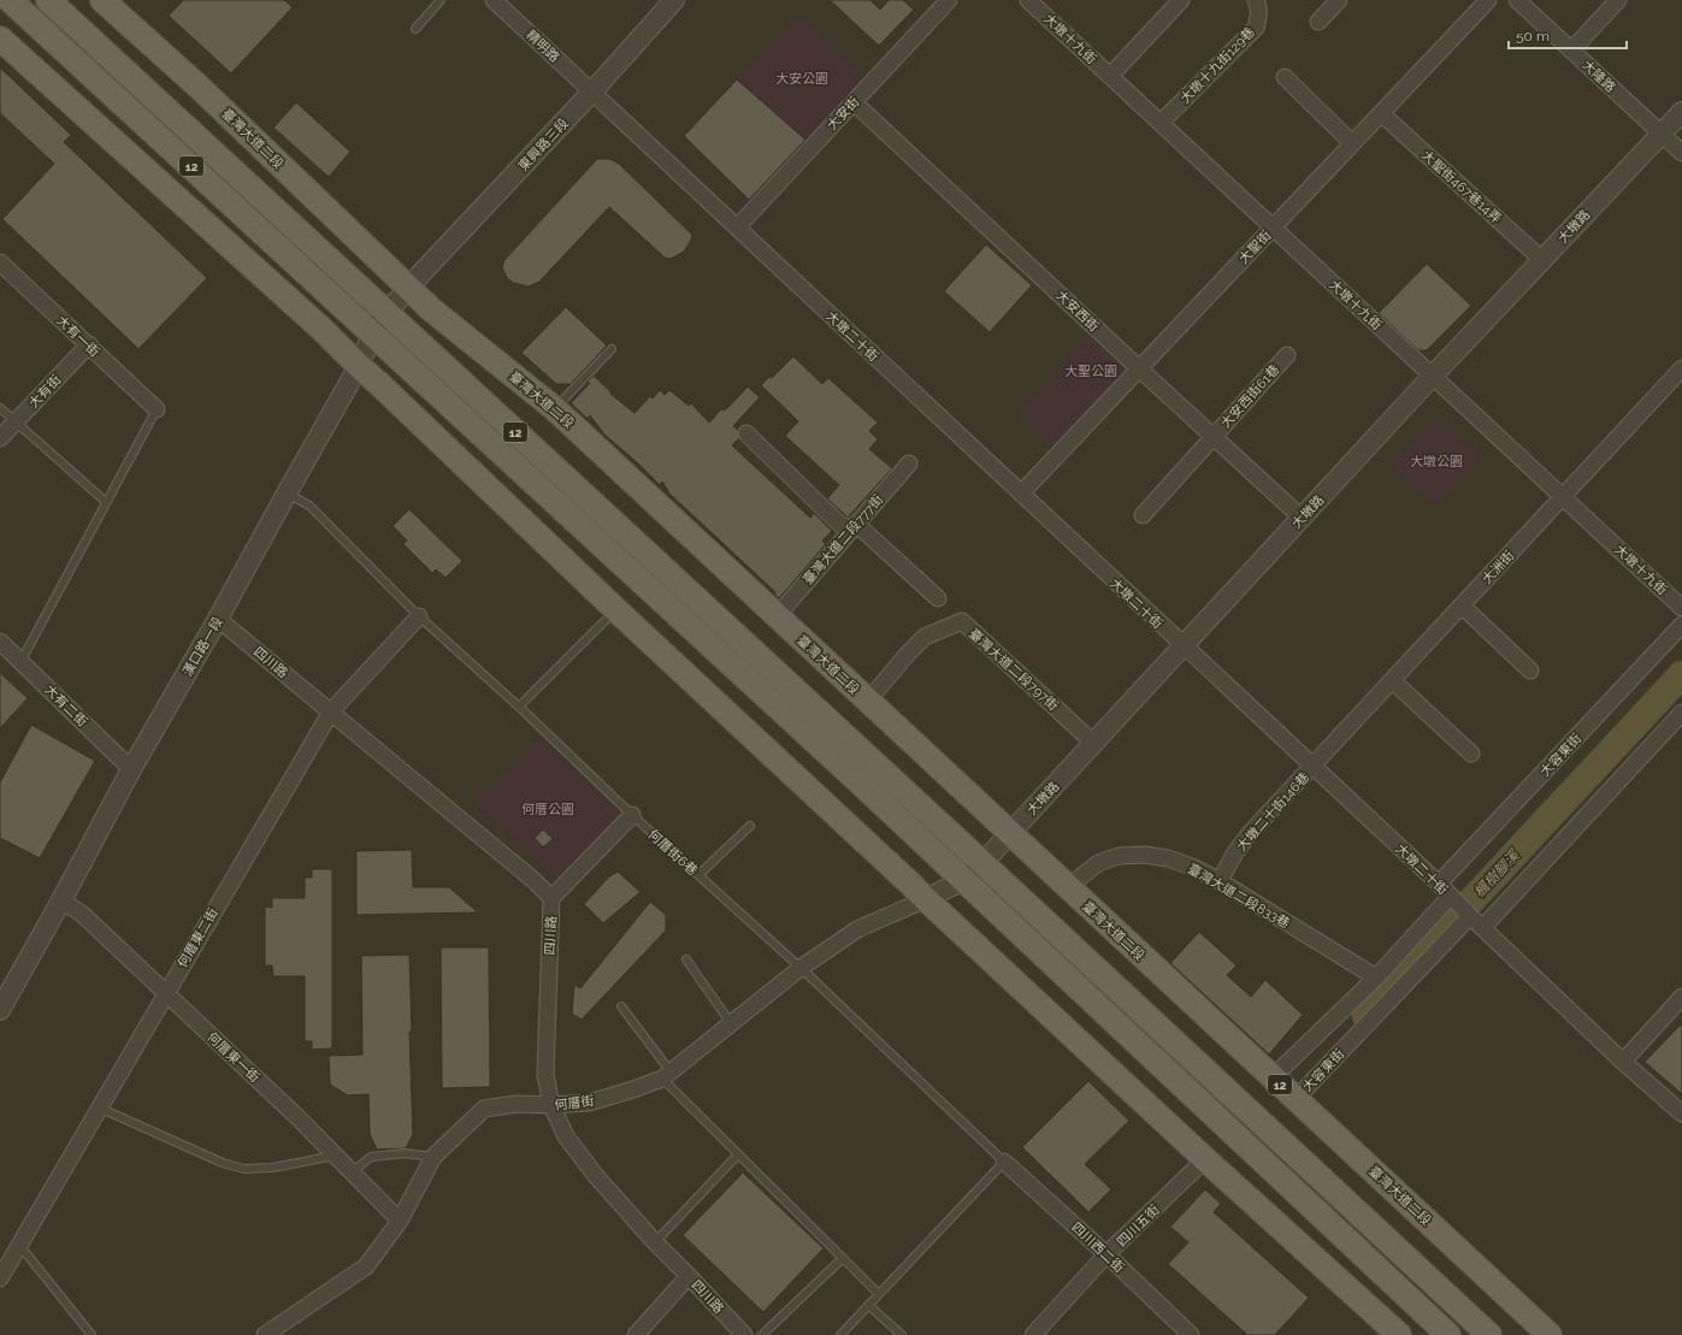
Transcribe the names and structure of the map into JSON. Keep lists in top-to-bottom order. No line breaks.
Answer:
{"streets":{"main road":["臺灣大道二段","12"],"street":["大墩十九街","精明路","大墩十九街129巷","大隆路","大安街","東興路三段","大聖街467巷14弄","大墩路","大聖街","大安西街","大有一街","大墩二十街","大有街","大安西街61巷","臺灣大道二段777街","大洲街","漢口路一段","四川路","臺灣大道二段797街","大有二街","大容東街","大墩二十街146巷","臺灣大道二段833巷","何厝東二街","何厝東一街","何厝街","四川五街","四川西二街"],"lane":["何厝街6巷"]},"crossings":[["大墩十九街","大墩十九街129巷"],["大墩十九街","大墩路"],["大墩十九街","大聖街"],["大墩十九街","大洲街"],["精明路","東興路三段"],["精明路","大墩二十街"],["大隆路","大墩路"],["大安街","大安西街"],["大安街","大墩二十街"],["臺灣大道二段","東興路三段"],["臺灣大道二段","大墩路"],["臺灣大道二段","臺灣大道二段777街"],["臺灣大道二段","漢口路一段"],["臺灣大道二段","臺灣大道二段797街"],["臺灣大道二段","大容東街"],["臺灣大道二段","臺灣大道二段833巷"],["東興路三段","大墩二十街"],["東興路三段","漢口路一段"],["12","大墩路"],["12","漢口路一段"],["12","何厝街"],["12","四川五街"],["大聖街467巷14弄","大墩路"],["大聖街467巷14弄","大聖街"],["大墩路","大安西街"],["大墩路","大墩二十街"],["大墩路","臺灣大道二段797街"],["大墩路","何厝街"],["大聖街","大安西街"],["大聖街","大墩二十街"],["大安西街","大安西街61巷"],["大有一街","大有街"],["大墩二十街","大洲街"],["大墩二十街","大容東街"],["大墩二十街","大墩二十街146巷"],["大洲街","大墩二十街146巷"],["漢口路一段","四川路"],["漢口路一段","大有二街"],["漢口路一段","何厝街6巷"],["漢口路一段","何厝東一街"],["四川路","何厝東二街"],["四川路","何厝街"],["大墩二十街146巷","臺灣大道二段833巷"],["何厝街6巷","何厝東二街"],["何厝街6巷","何厝街"],["何厝街6巷","四川西二街"],["何厝東二街","何厝東一街"],["何厝東一街","何厝街"],["四川五街","四川西二街"]],"water":["楓樹腳溪"],"parks":["大安公園","大聖公園","大墩公園","何厝公園"],"scale_bar":"50 m"}
